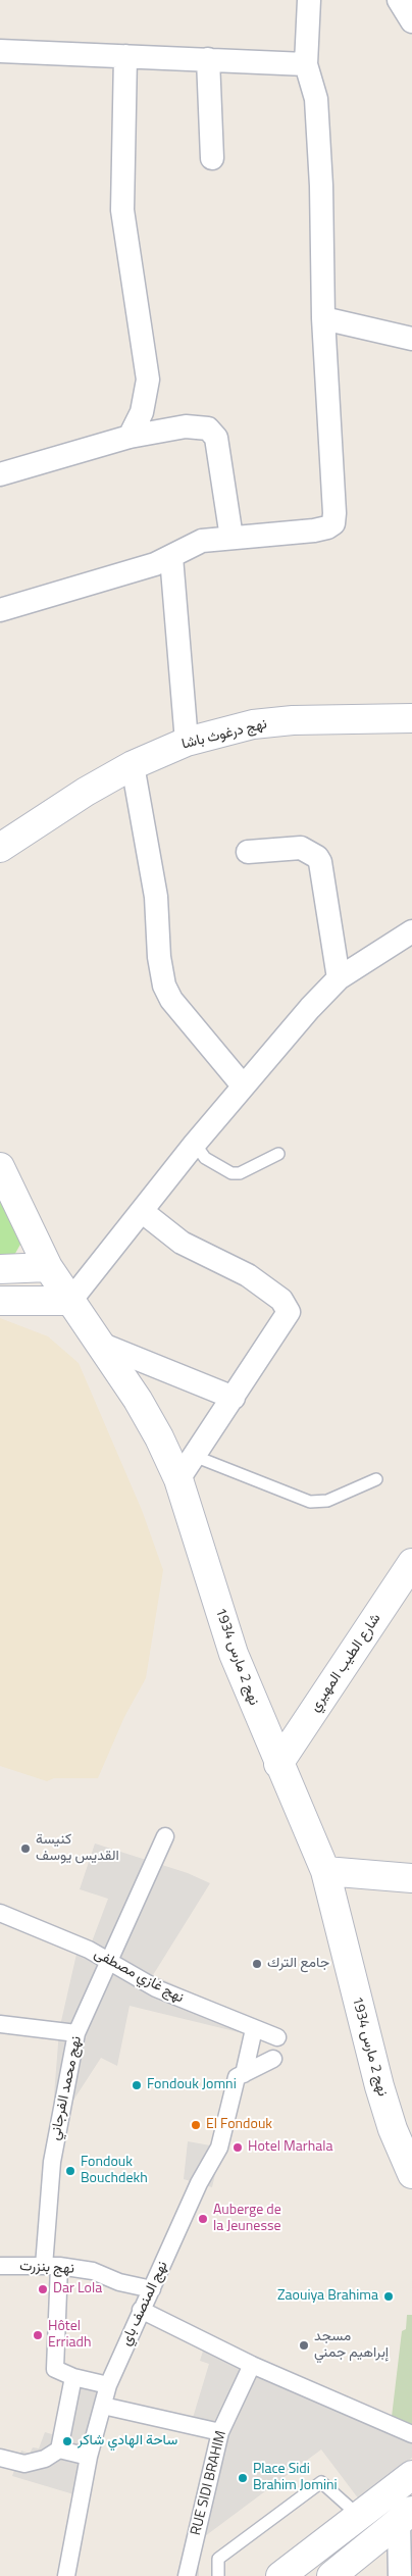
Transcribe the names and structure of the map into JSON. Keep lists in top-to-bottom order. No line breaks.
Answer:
{"streets":{"street":["نهج درغوث باشا","نهج 2 مارس 1934","شارع الطيب المهيري","نهج غازي مصطفى","نهج محمد الفرجاني","نهج بنزرت","نهج المنصف باي","RUE SIDI BRAHIM"]},"crossings":[["نهج 2 مارس 1934","شارع الطيب المهيري"],["نهج غازي مصطفى","نهج محمد الفرجاني"],["نهج غازي مصطفى","نهج المنصف باي"],["نهج محمد الفرجاني","نهج بنزرت"],["نهج بنزرت","نهج المنصف باي"]],"places":["كنيسة القديس يوسف","جامع الترك","Fondouk Jomni","El Fondouk","Hotel Marhala","Fondouk Bouchdekh","Auberge de la Jeunesse","Dar Lola","Zaouiya Brahima","Hôtel Erriadh","مسجد إبراهيم جمني","ساحة الهادي شاكر","Place Sidi Brahim Jomini"]}
